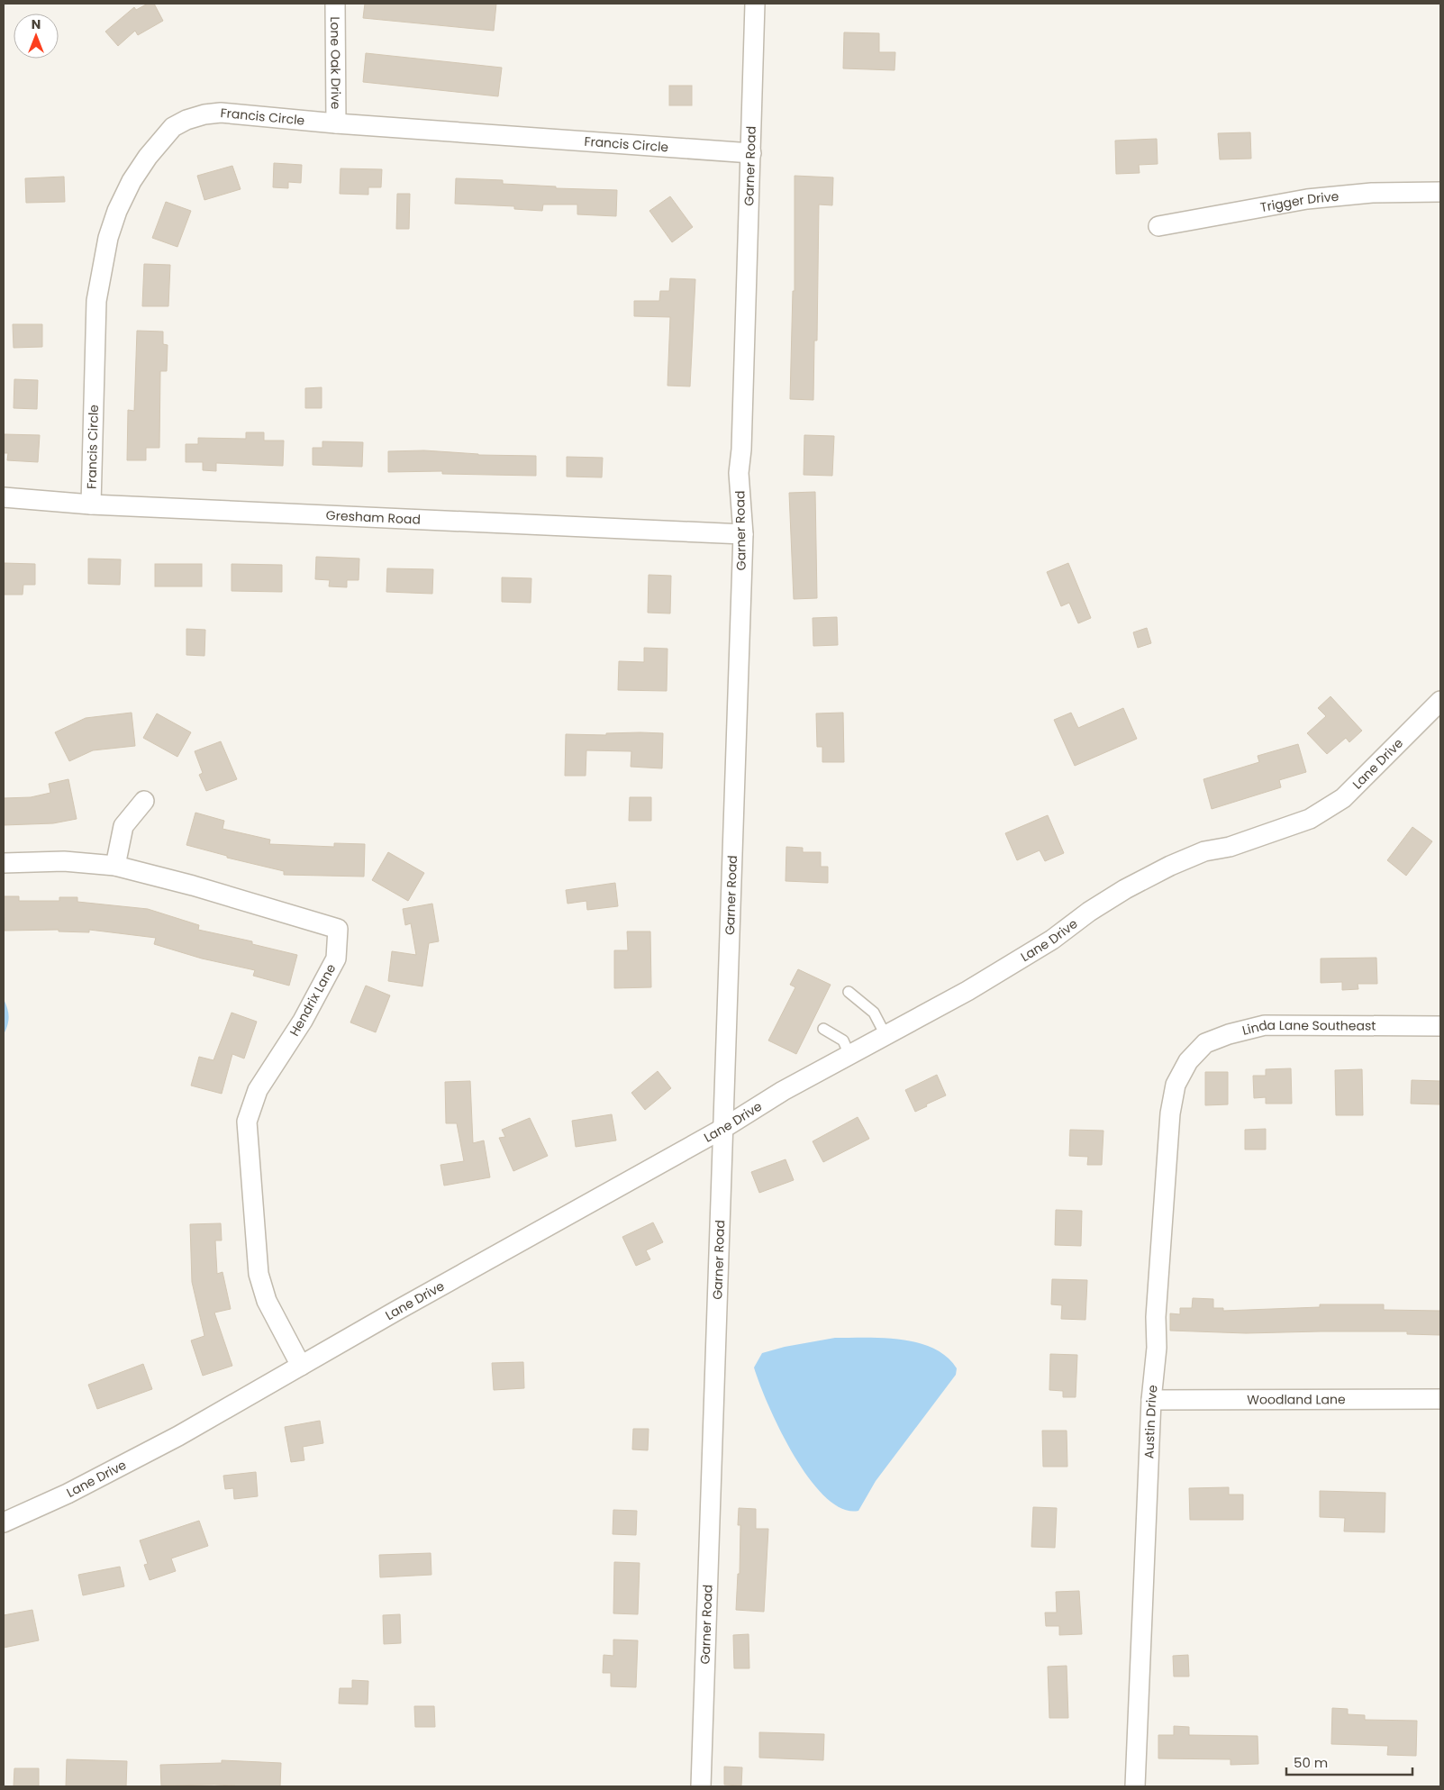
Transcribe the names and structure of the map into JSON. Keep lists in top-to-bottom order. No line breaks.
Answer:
{"streets":{"street":["Lone Oak Drive","Francis Circle","Garner Road","Trigger Drive","Gresham Road","Lane Drive","Hendrix Lane","Linda Lane Southeast","Woodland Lane","Austin Drive"]},"crossings":[["Lone Oak Drive","Francis Circle"],["Francis Circle","Garner Road"],["Francis Circle","Gresham Road"],["Garner Road","Gresham Road"],["Garner Road","Lane Drive"],["Lane Drive","Hendrix Lane"],["Linda Lane Southeast","Austin Drive"],["Woodland Lane","Austin Drive"]],"scale_bar":"50 m","north":"top"}
